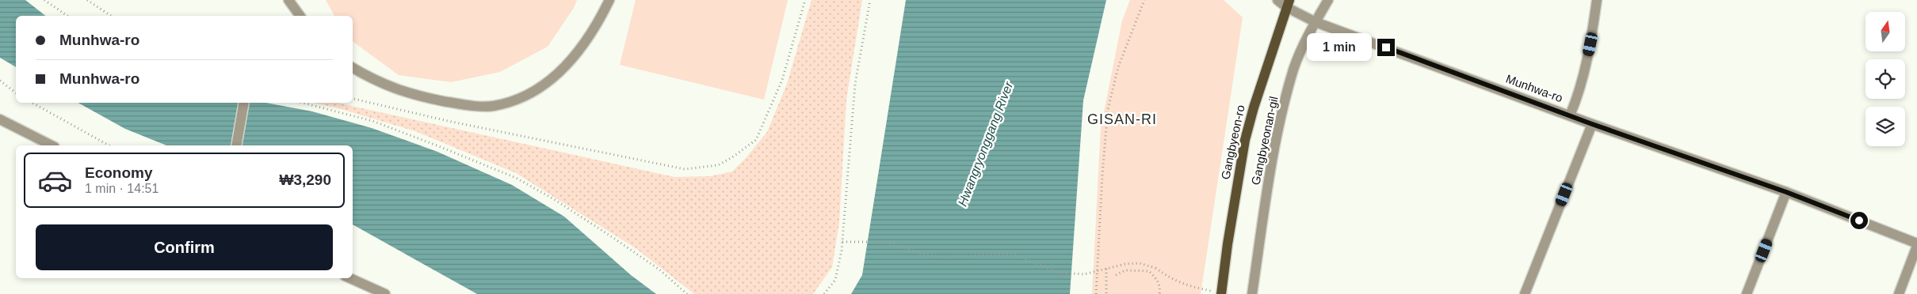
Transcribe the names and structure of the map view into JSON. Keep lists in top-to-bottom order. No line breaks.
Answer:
{"streets":{"main road":["Gangbyeon-ro"],"street":["Munhwa-ro","Gangbyeonan-gil"]},"crossings":[["Munhwa-ro","Gangbyeonan-gil"],["Munhwa-ro","Gangbyeon-ro"]],"districts":["GISAN-RI"],"water":["Hwangryonggang River"],"north":"top","page":{"banner":["Munhwa-ro","Munhwa-ro"],"bubble":"1 min","list":[{"name":"Economy","note":"1 min · 14:51","value":"₩3,290"}],"buttons":"Confirm"}}
